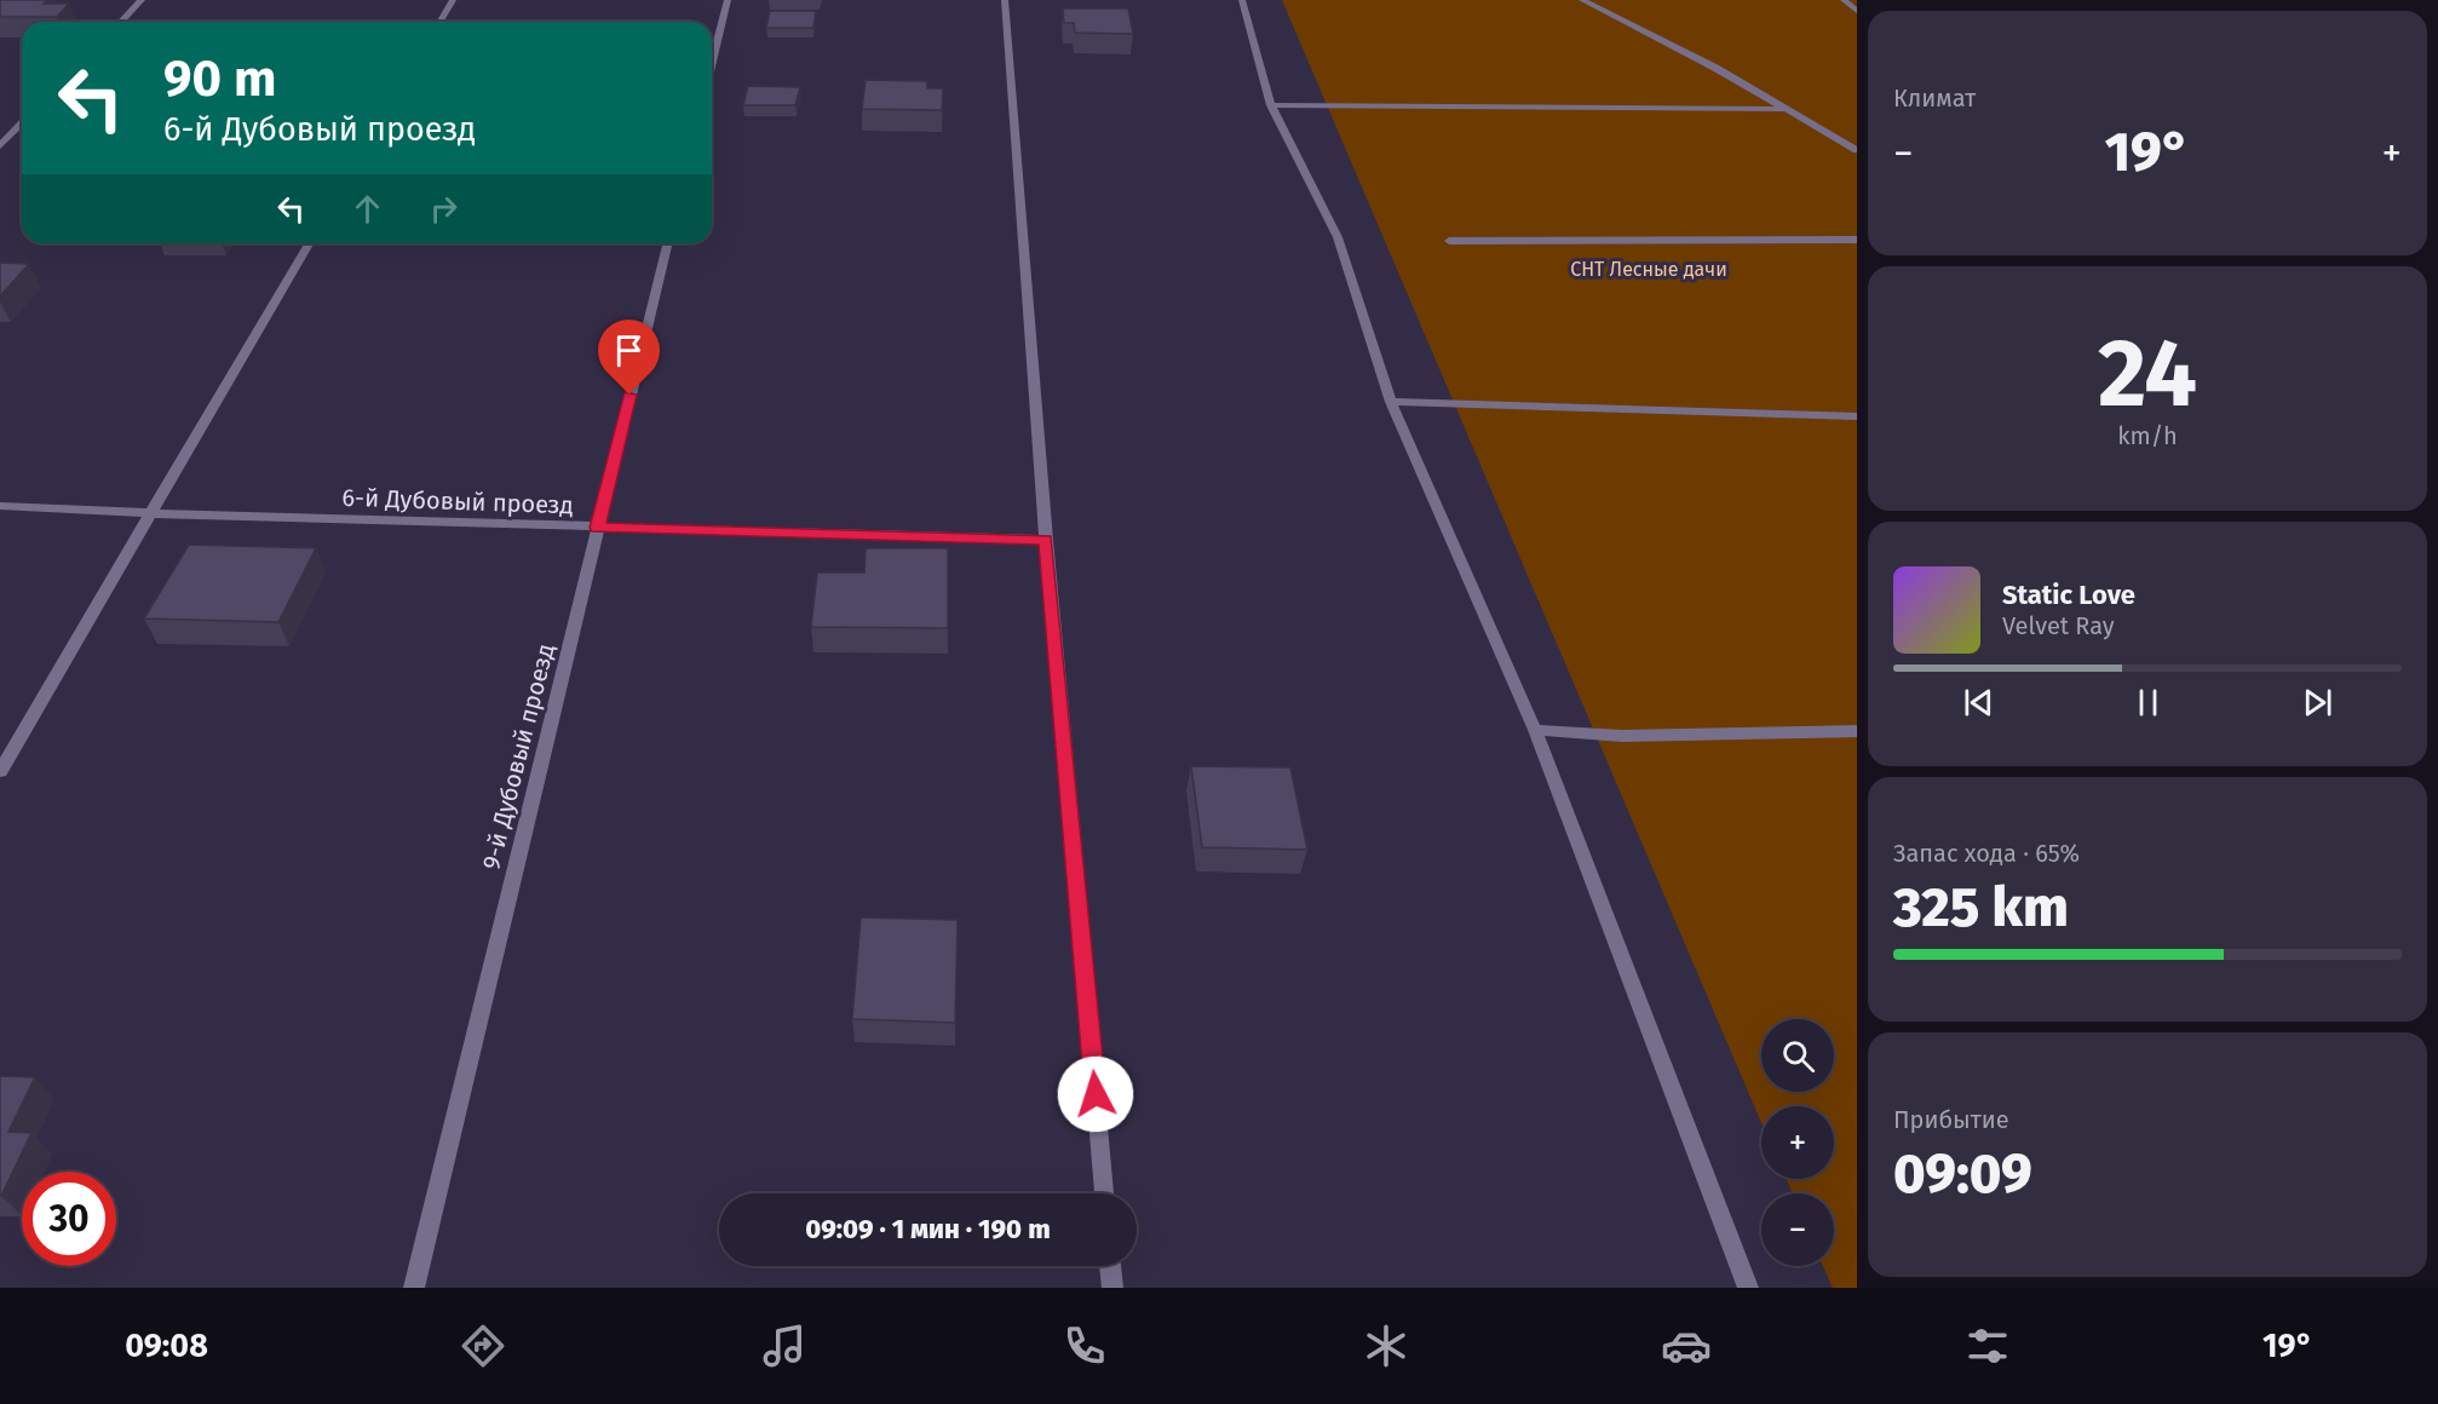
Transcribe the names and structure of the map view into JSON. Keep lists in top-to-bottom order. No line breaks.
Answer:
{"streets":{"street":["6-й Дубовый проезд","9-й Дубовый проезд"]},"crossings":[["6-й Дубовый проезд","9-й Дубовый проезд"]],"parks":["СНТ Лесные дачи"],"page":{"tile":["Климат",["24","km/h"],["Запас хода · 65%","325 km"],["Прибытие","09:09"]],"turn":["90 m","6-й Дубовый проезд"],"heat":["−","19°","+"],"song":["Static Love","Velvet Ray"],"map_buttons":["+","−"],"limit":"30","trip":"09:09 · 1 мин · 190 m","tabs":["09:08","19°"]}}
